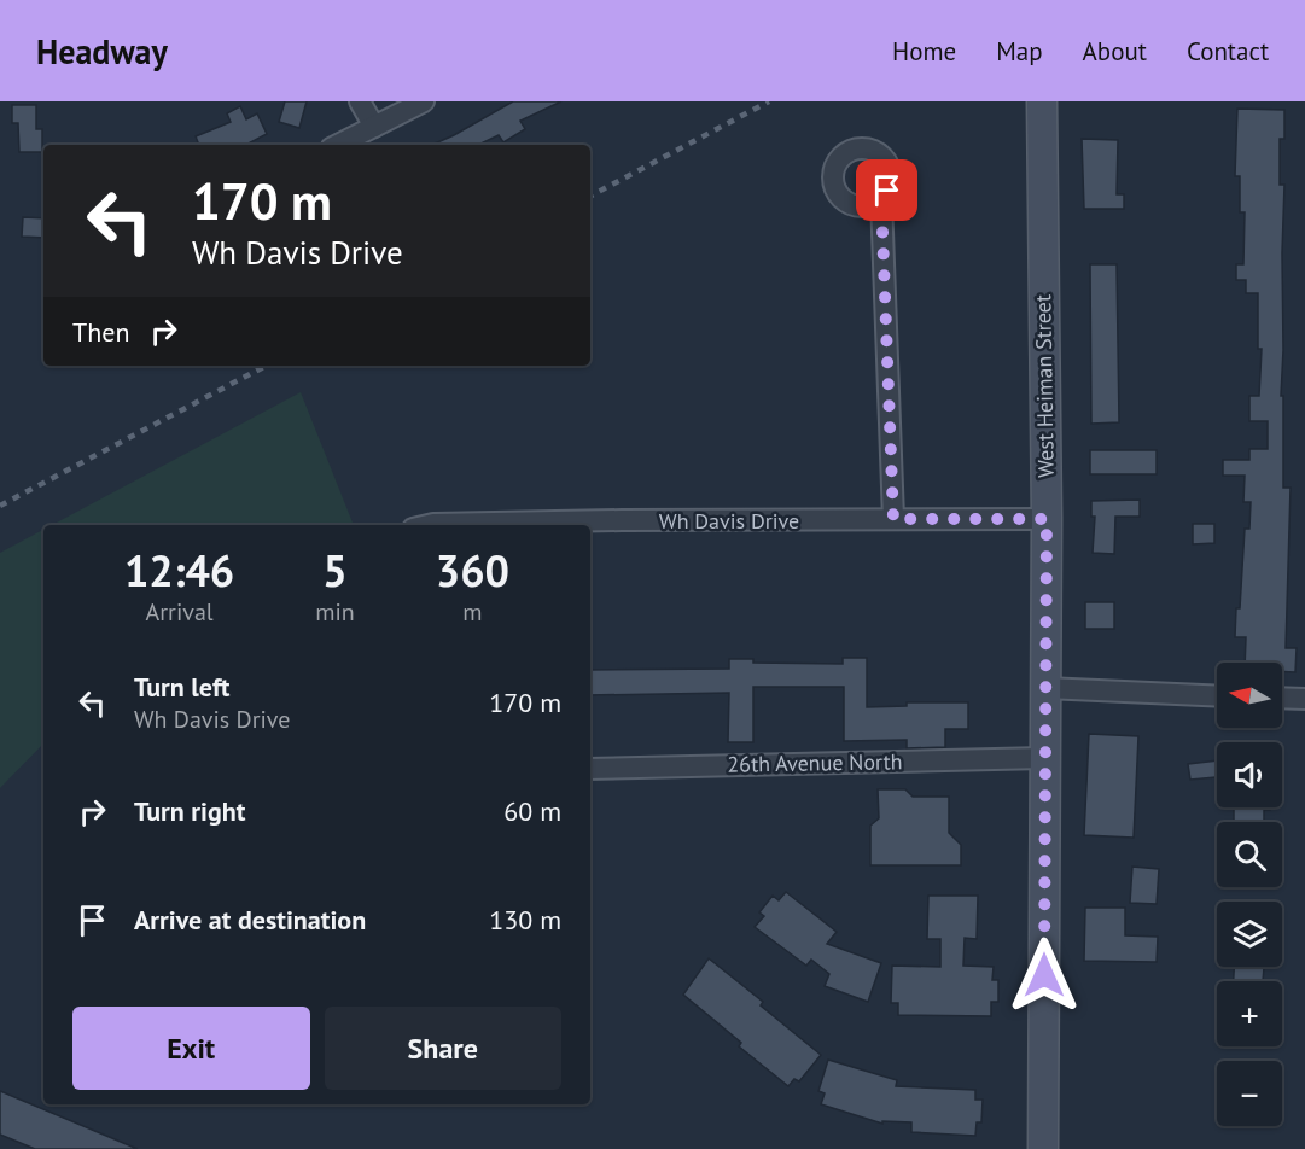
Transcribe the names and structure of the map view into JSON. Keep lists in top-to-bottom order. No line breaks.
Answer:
{"streets":{"street":["West Heiman Street","Wh Davis Drive","26th Avenue North"]},"crossings":[["West Heiman Street","Wh Davis Drive"],["West Heiman Street","26th Avenue North"]],"north":"left","page":{"header":"Headway","nav":["Home","Map","About","Contact"],"turn":["170 m","Wh Davis Drive"],"then":"Then","eta":["12:46","Arrival","5","min","360","m"],"list":[{"name":"Turn left","note":"Wh Davis Drive","value":"170 m"},{"name":"Turn right","value":"60 m"},{"name":"Arrive at destination","value":"130 m"}],"map_buttons":["+","−"],"buttons":["Exit","Share"]}}
